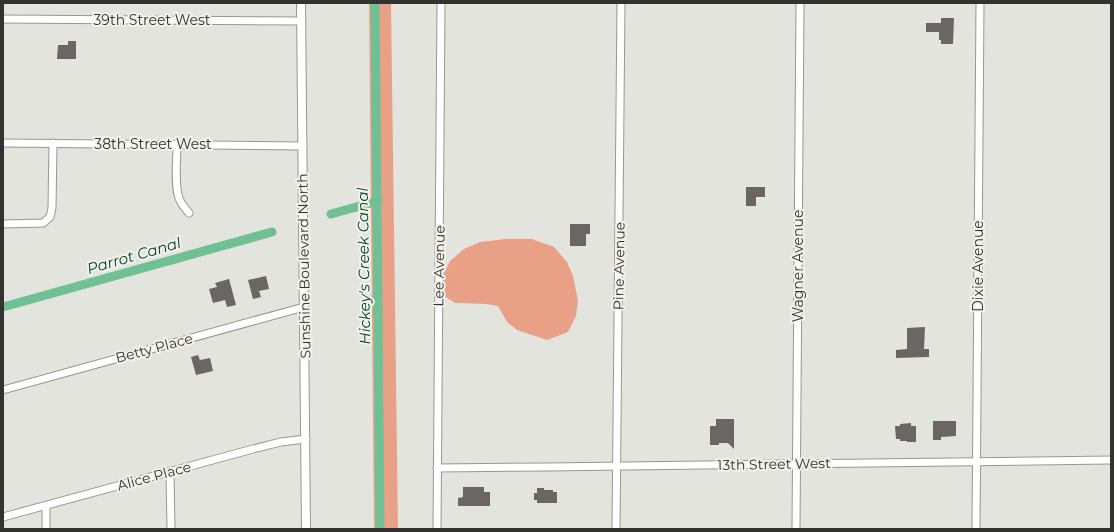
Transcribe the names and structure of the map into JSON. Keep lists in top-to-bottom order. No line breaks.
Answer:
{"streets":{"street":["39th Street West","38th Street West","Sunshine Boulevard North","Lee Avenue","Pine Avenue","Wagner Avenue","Dixie Avenue","Betty Place","13th Street West","Alice Place"]},"crossings":[["39th Street West","Sunshine Boulevard North"],["38th Street West","Sunshine Boulevard North"],["Sunshine Boulevard North","Betty Place"],["Sunshine Boulevard North","Alice Place"],["Lee Avenue","13th Street West"],["Pine Avenue","13th Street West"],["Wagner Avenue","13th Street West"],["Dixie Avenue","13th Street West"]],"water":["Parrot Canal","Hickey's Creek Canal"]}
